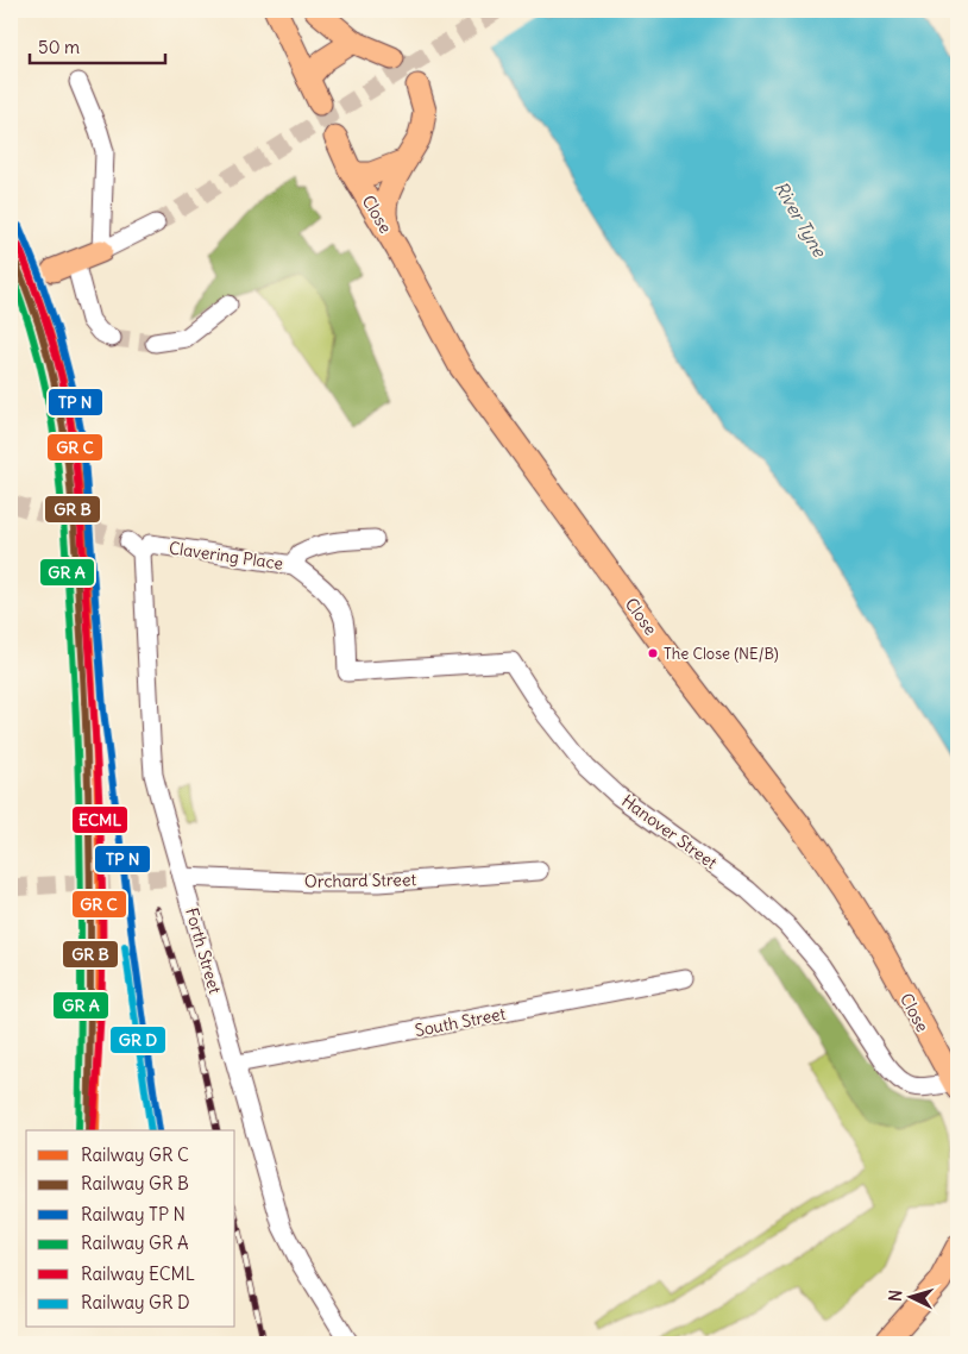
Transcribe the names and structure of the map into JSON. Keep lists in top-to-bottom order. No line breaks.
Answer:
{"streets":{"main road":["Close"],"street":["Clavering Place","Hanover Street","Orchard Street","Forth Street","South Street"]},"crossings":[["Close","Hanover Street"],["Clavering Place","Hanover Street"],["Clavering Place","Forth Street"],["Orchard Street","Forth Street"],["Forth Street","South Street"]],"water":["River Tyne"],"places":["The Close (NE/B)"],"lines":["rail line ECML"],"legend":["Railway GR C","Railway GR B","Railway TP N","Railway GR A","Railway ECML","Railway GR D"],"scale_bar":"50 m","north":"left"}
